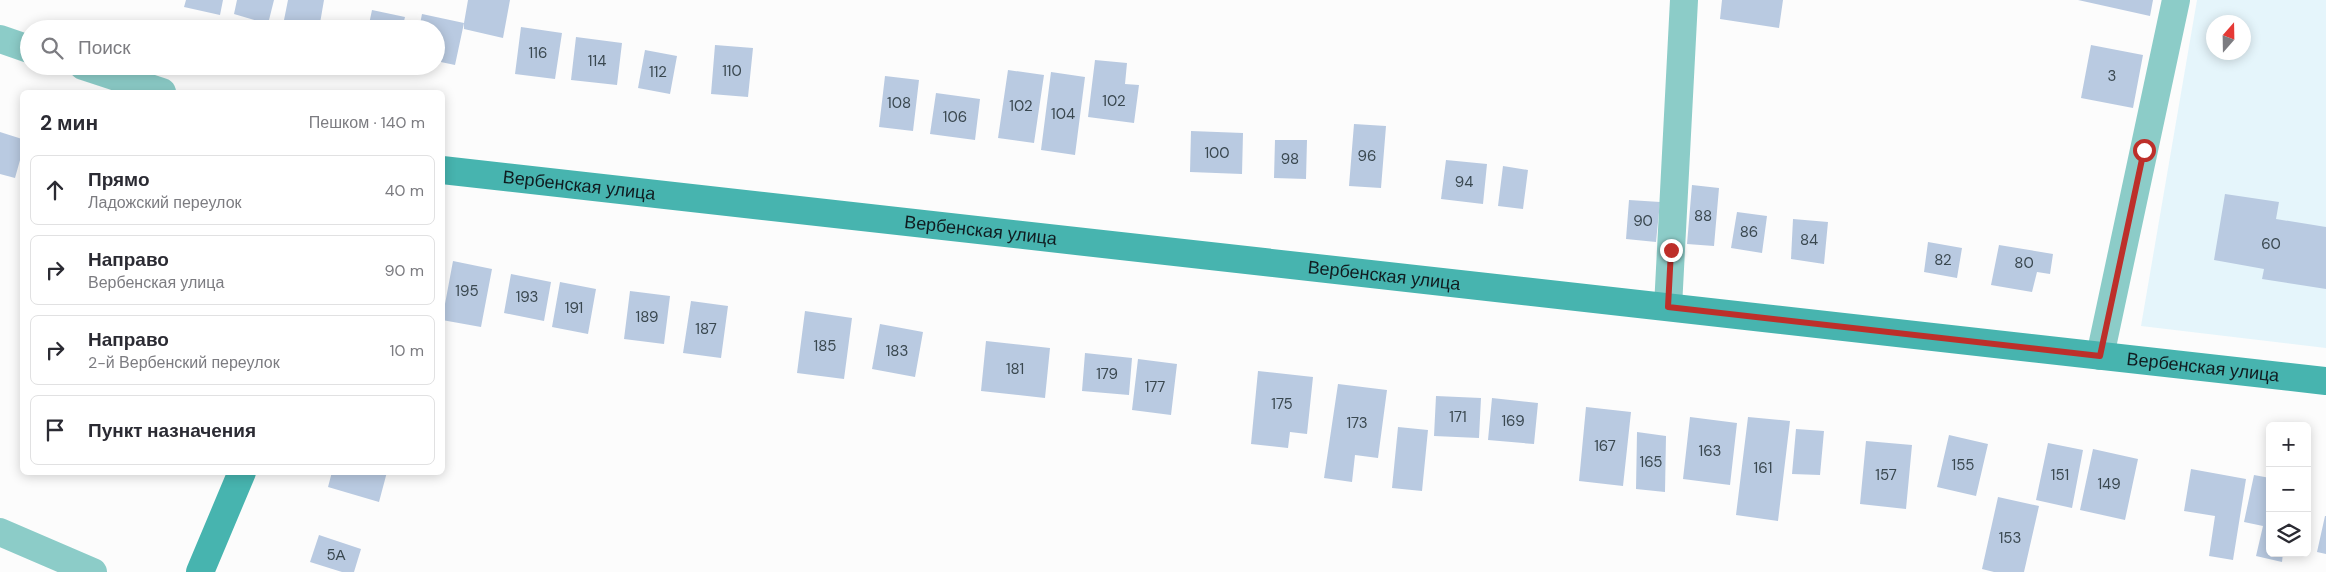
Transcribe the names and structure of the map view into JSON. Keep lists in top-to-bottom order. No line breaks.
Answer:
{"streets":{"main road":["Вербенская улица"]},"house_numbers":["116","114","110","112","3","102","108","102","104","106","100","96","98","94","88","90","86","84","60","82","80","195","193","191","189","187","185","183","181","179","177","175","171","169","173","167","163","165","155","161","157","151","149","153","5А"],"north":"top","page":{"search":"Поиск","heading":["2 мин","Пешком · 140 m"],"list":[["Прямо","Ладожский переулок","40 m"],["Направо","Вербенская улица","90 m"],["Направо","2-й Вербенский переулок","10 m"],"Пункт назначения"],"map_buttons":["+","−"]}}
